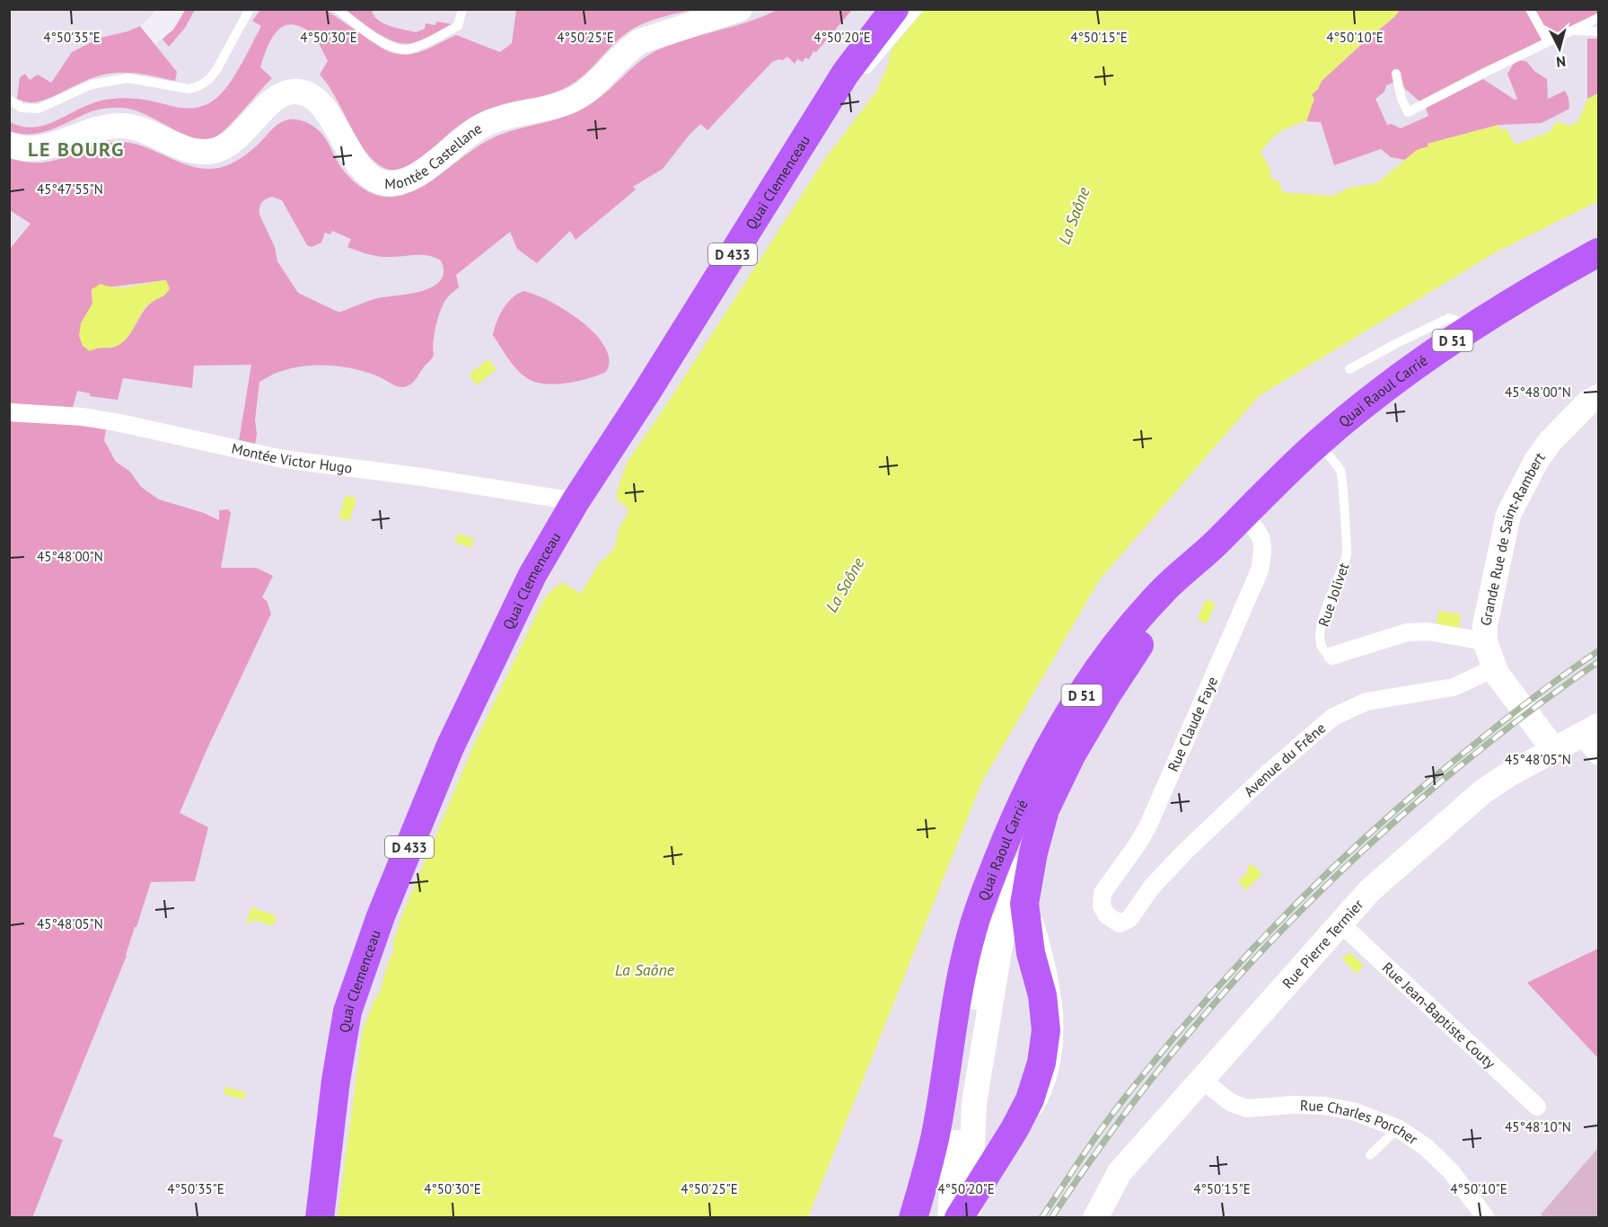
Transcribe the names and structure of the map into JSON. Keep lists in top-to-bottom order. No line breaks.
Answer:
{"streets":{"main road":["Quai Clemenceau","D 433","D 51","Quai Raoul Carrié"],"street":["Montée Castellane","Montée Victor Hugo","Grande Rue de Saint-Rambert","Rue Jolivet","Rue Claude Faye","Avenue du Frêne","Rue Pierre Termier","Rue Jean-Baptiste Couty","Rue Charles Porcher"]},"crossings":[["Quai Clemenceau","Montée Victor Hugo"],["Quai Raoul Carrié","Rue Jolivet"],["Quai Raoul Carrié","Rue Claude Faye"],["Grande Rue de Saint-Rambert","Rue Jolivet"],["Grande Rue de Saint-Rambert","Avenue du Frêne"],["Grande Rue de Saint-Rambert","Rue Pierre Termier"],["Rue Claude Faye","Avenue du Frêne"],["Rue Pierre Termier","Rue Jean-Baptiste Couty"],["Rue Pierre Termier","Rue Charles Porcher"]],"districts":["LE BOURG"],"water":["La Saône"],"north":"bottom","coordinates":["4°50'35\"E","4°50'30\"E","4°50'25\"E","4°50'20\"E","4°50'15\"E","4°50'10\"E","45°47'55\"N","45°48'00\"N","45°48'05\"N","45°48'10\"N"]}
